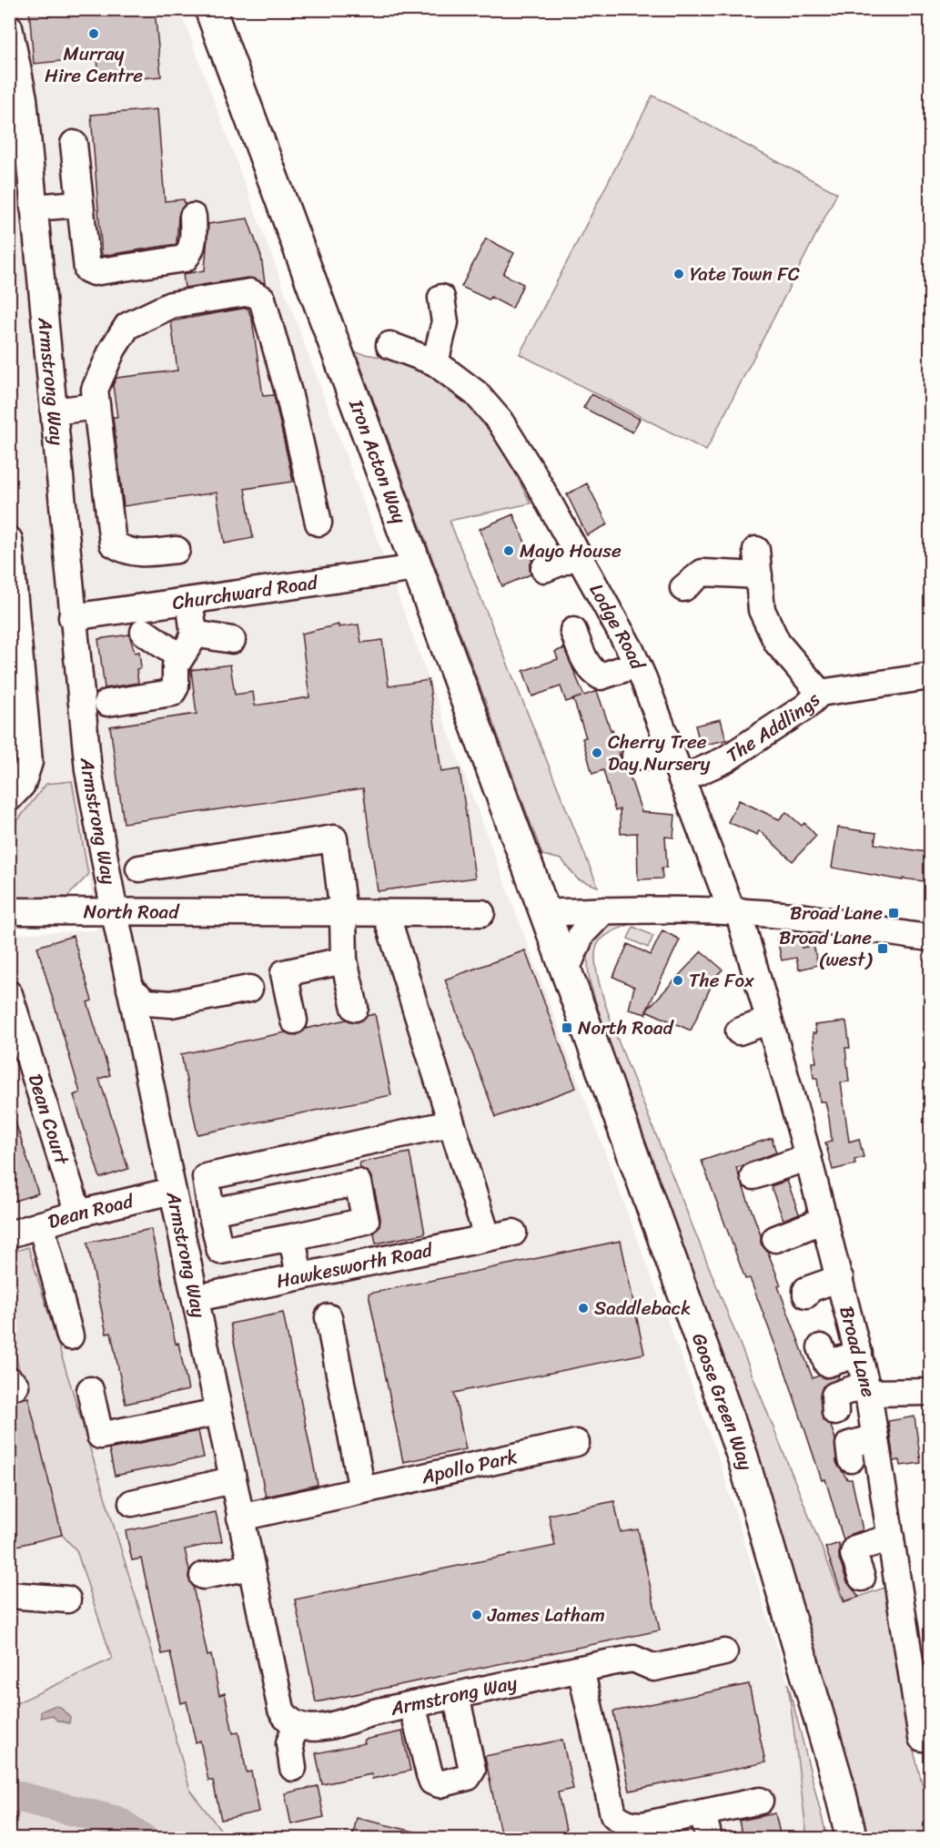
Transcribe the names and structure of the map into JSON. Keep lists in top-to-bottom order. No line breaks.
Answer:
{"streets":{"main road":["Iron Acton Way","Goose Green Way"],"street":["Armstrong Way","Churchward Road","Lodge Road","The Addlings","North Road","Dean Court","Dean Road","Hawkesworth Road","Broad Lane","Apollo Park"]},"crossings":[["Armstrong Way","Churchward Road"],["Armstrong Way","North Road"],["Armstrong Way","Dean Road"],["Armstrong Way","Hawkesworth Road"],["Armstrong Way","Apollo Park"],["Iron Acton Way","Churchward Road"],["Iron Acton Way","Goose Green Way"],["Lodge Road","The Addlings"],["Lodge Road","Broad Lane"],["Dean Court","Dean Road"]],"places":{"other":["Murray Hire Centre","Yate Town FC","Mayo House","Cherry Tree Day Nursery","The Fox","Saddleback","James Latham"],"transit":["Broad Lane","Broad Lane (west)","North Road"]}}
